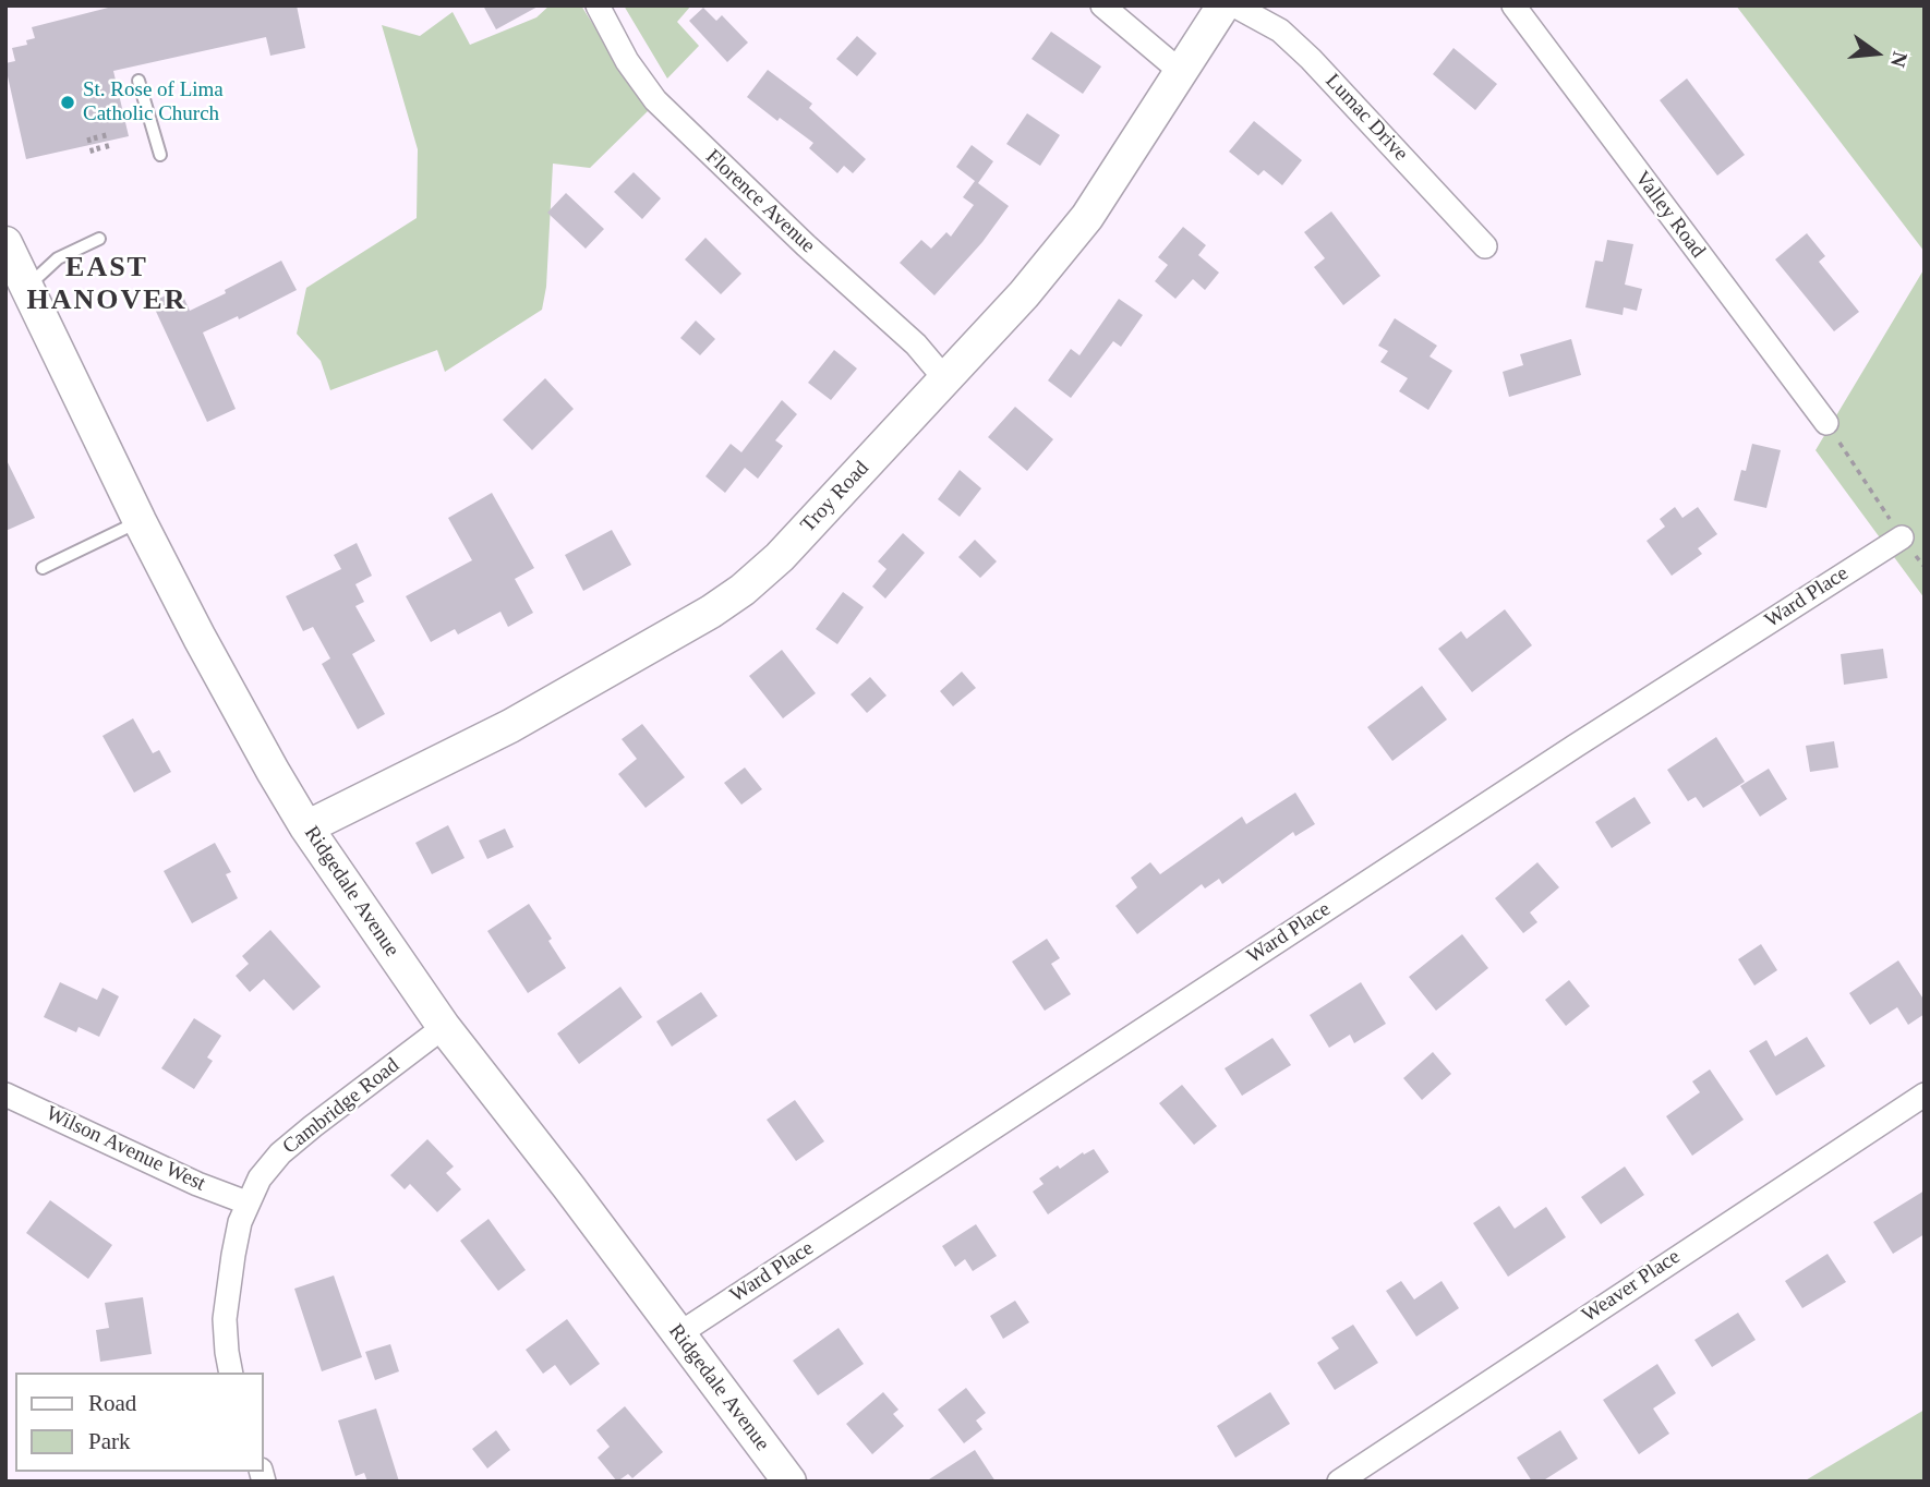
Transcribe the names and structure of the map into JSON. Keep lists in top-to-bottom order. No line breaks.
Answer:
{"streets":{"main road":["Troy Road","Ridgedale Avenue"],"street":["Lumac Drive","Florence Avenue","Valley Road","Ward Place","Cambridge Road","Wilson Avenue West","Weaver Place"]},"crossings":[["Florence Avenue","Troy Road"],["Troy Road","Ridgedale Avenue"],["Ward Place","Ridgedale Avenue"],["Ridgedale Avenue","Cambridge Road"],["Cambridge Road","Wilson Avenue West"]],"districts":["EAST HANOVER"],"places":["St. Rose of Lima Catholic Church"],"legend":["Road","Park"],"north":"right"}
